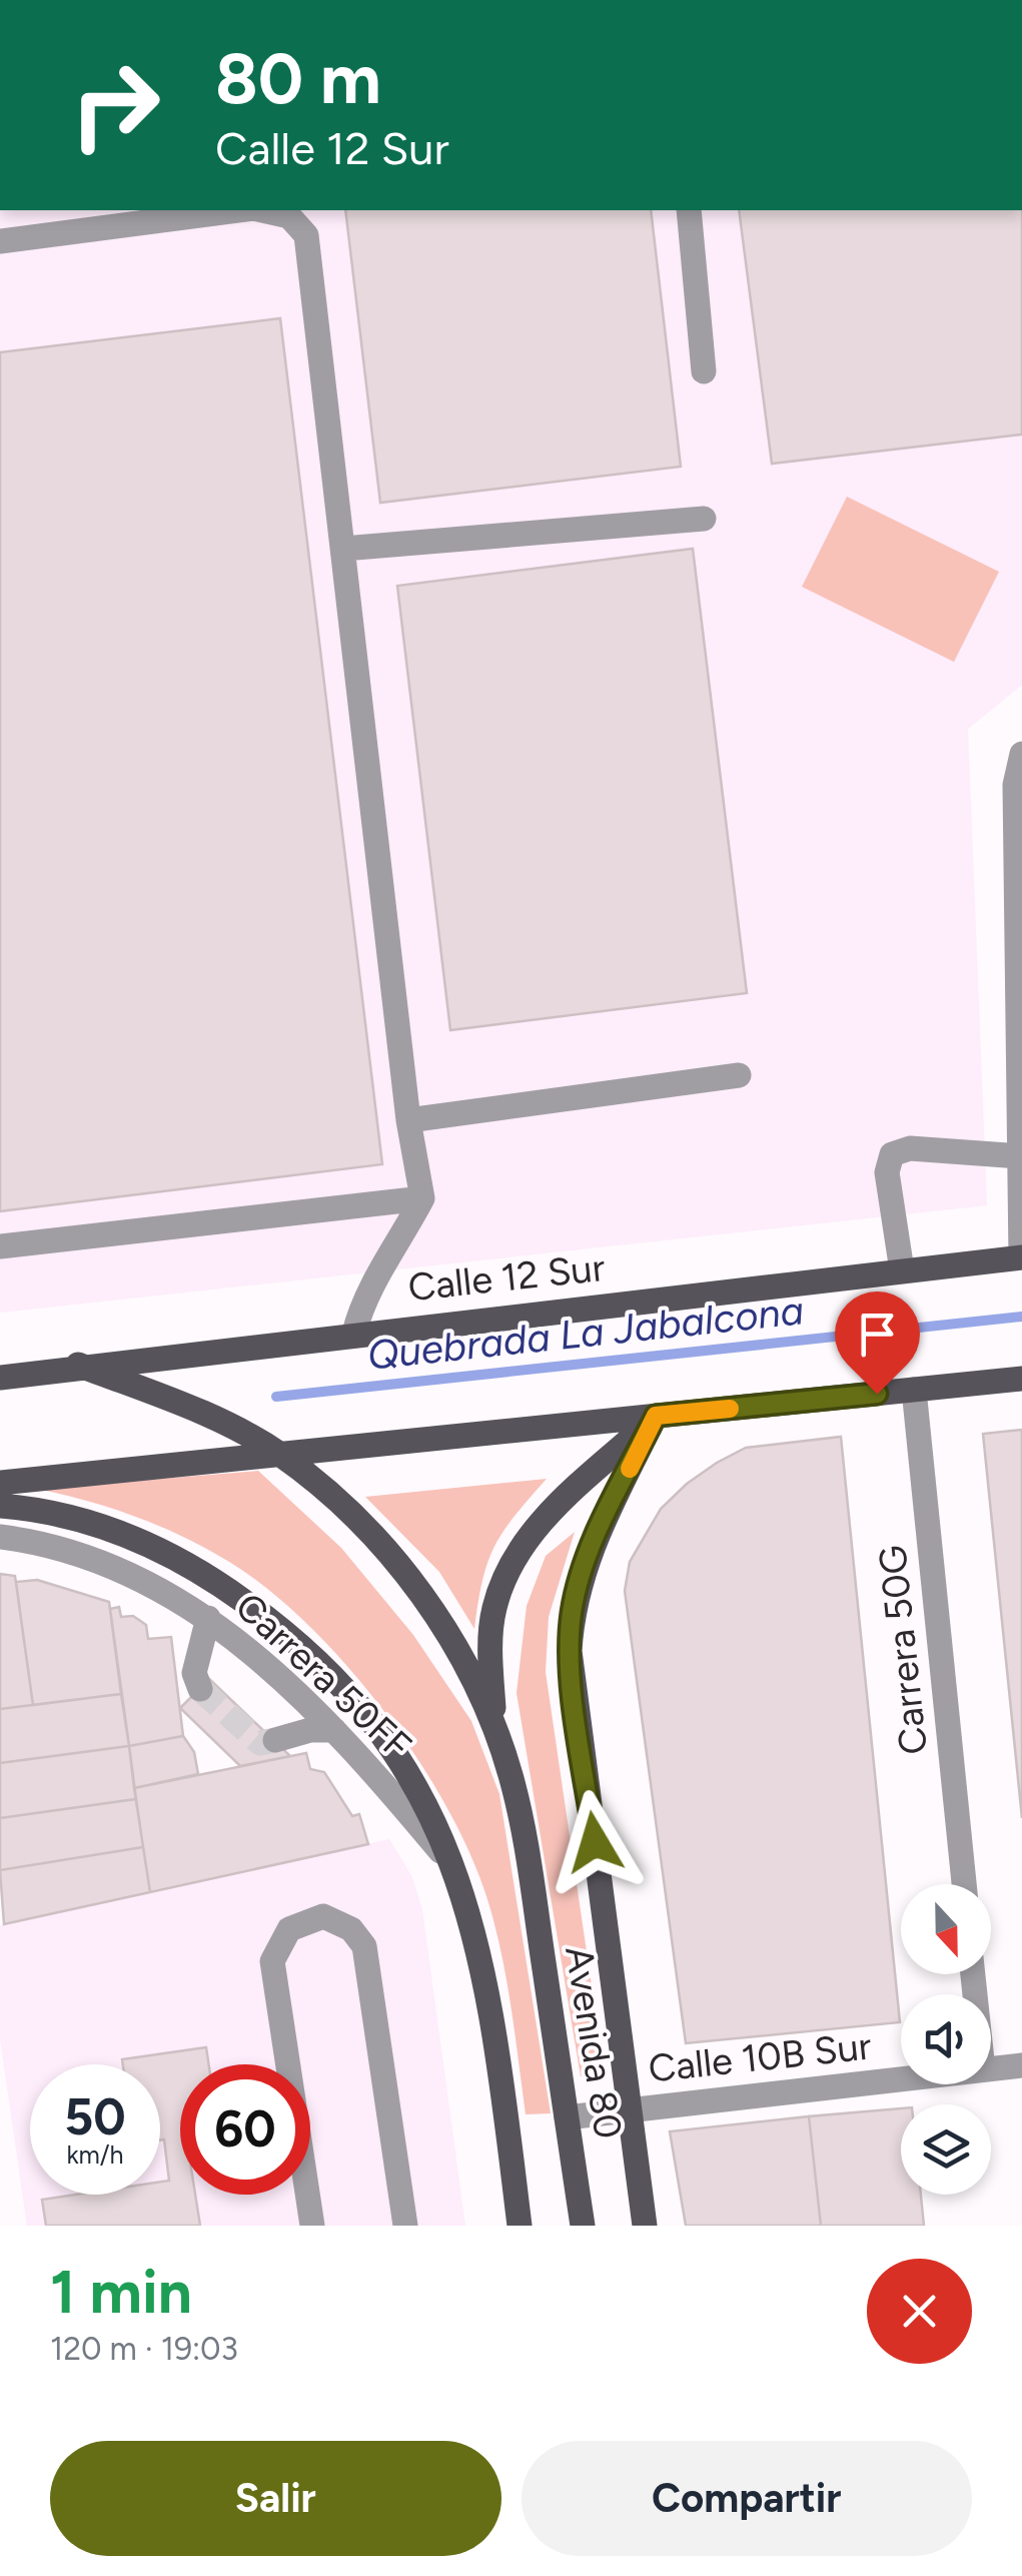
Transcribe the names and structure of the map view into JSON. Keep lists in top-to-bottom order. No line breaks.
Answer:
{"streets":{"main road":["Calle 12 Sur","Avenida 80"],"street":["Carrera 50G","Carrera 50FF","Calle 10B Sur"]},"crossings":[["Calle 12 Sur","Avenida 80"],["Avenida 80","Calle 10B Sur"]],"water":["Quebrada La Jabalcona"],"north":"bottom","page":{"turn":["80 m","Calle 12 Sur"],"speed":"50 km/h","limit":"60","heading":["1 min","120 m · 19:03"],"buttons":["Salir","Compartir"]}}
